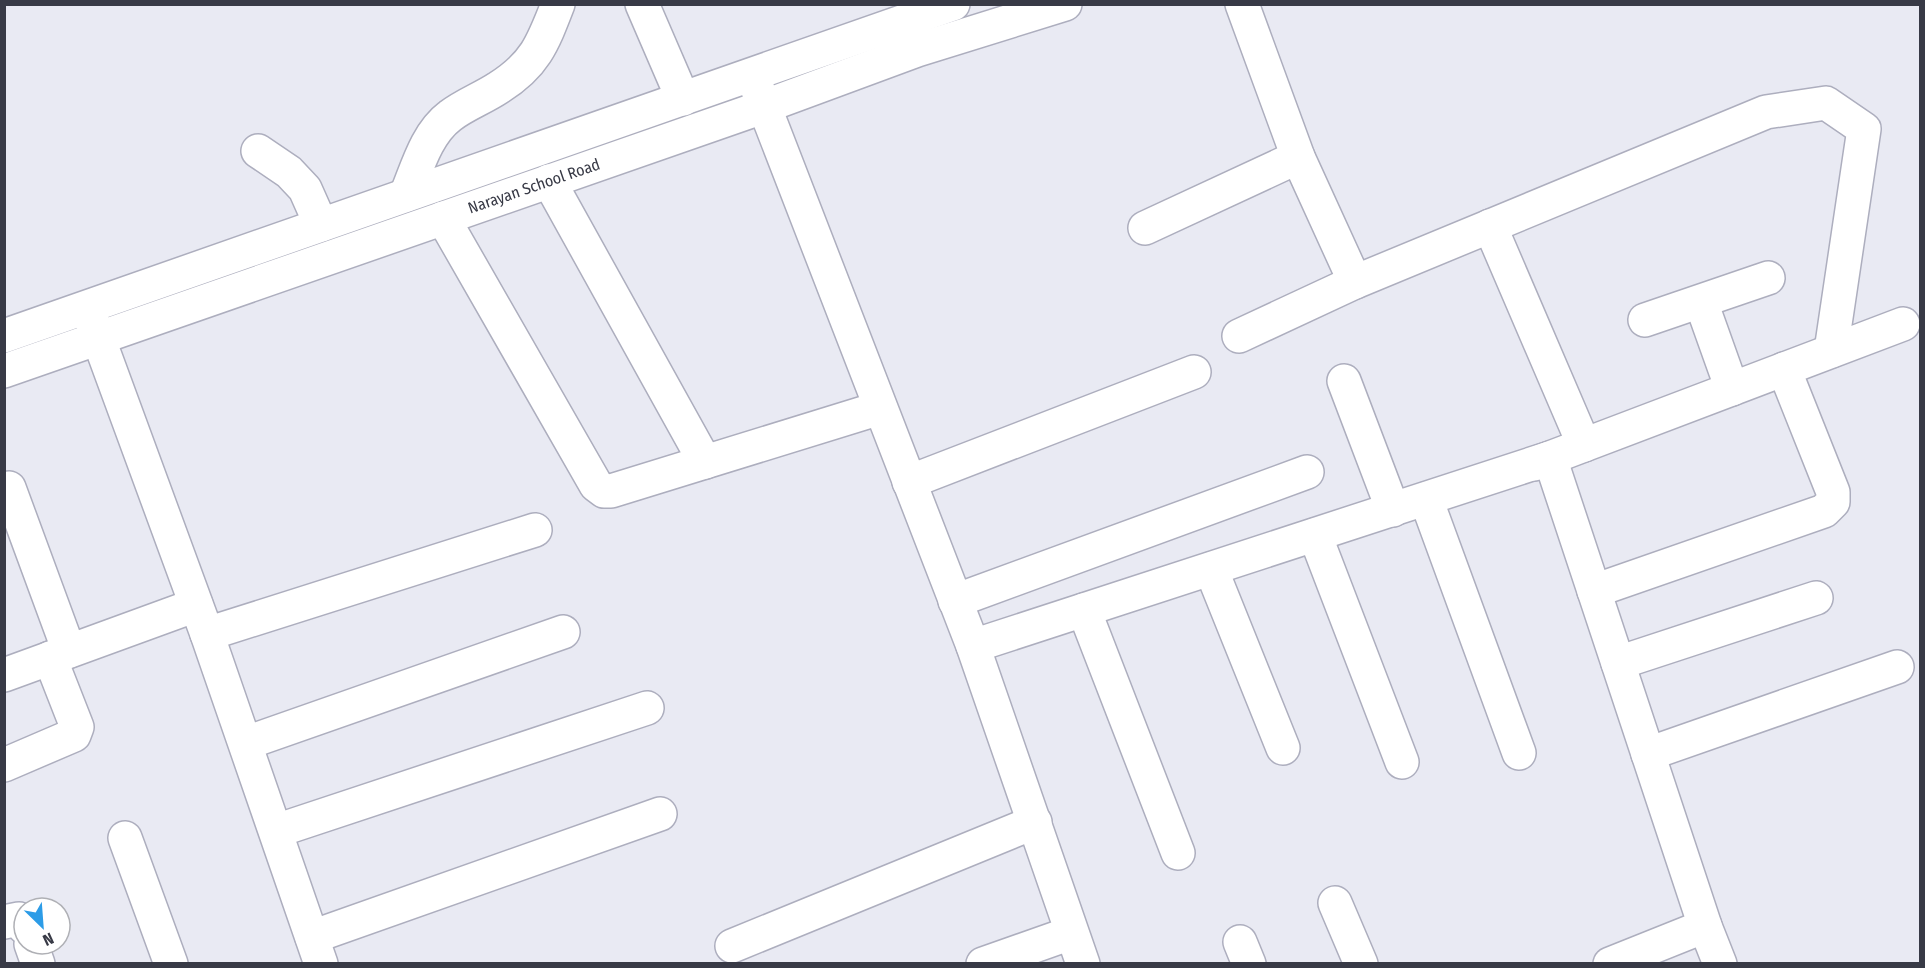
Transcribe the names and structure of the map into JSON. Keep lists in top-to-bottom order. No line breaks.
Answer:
{"streets":{"street":["Narayan School Road"]},"north":"bottom right"}
